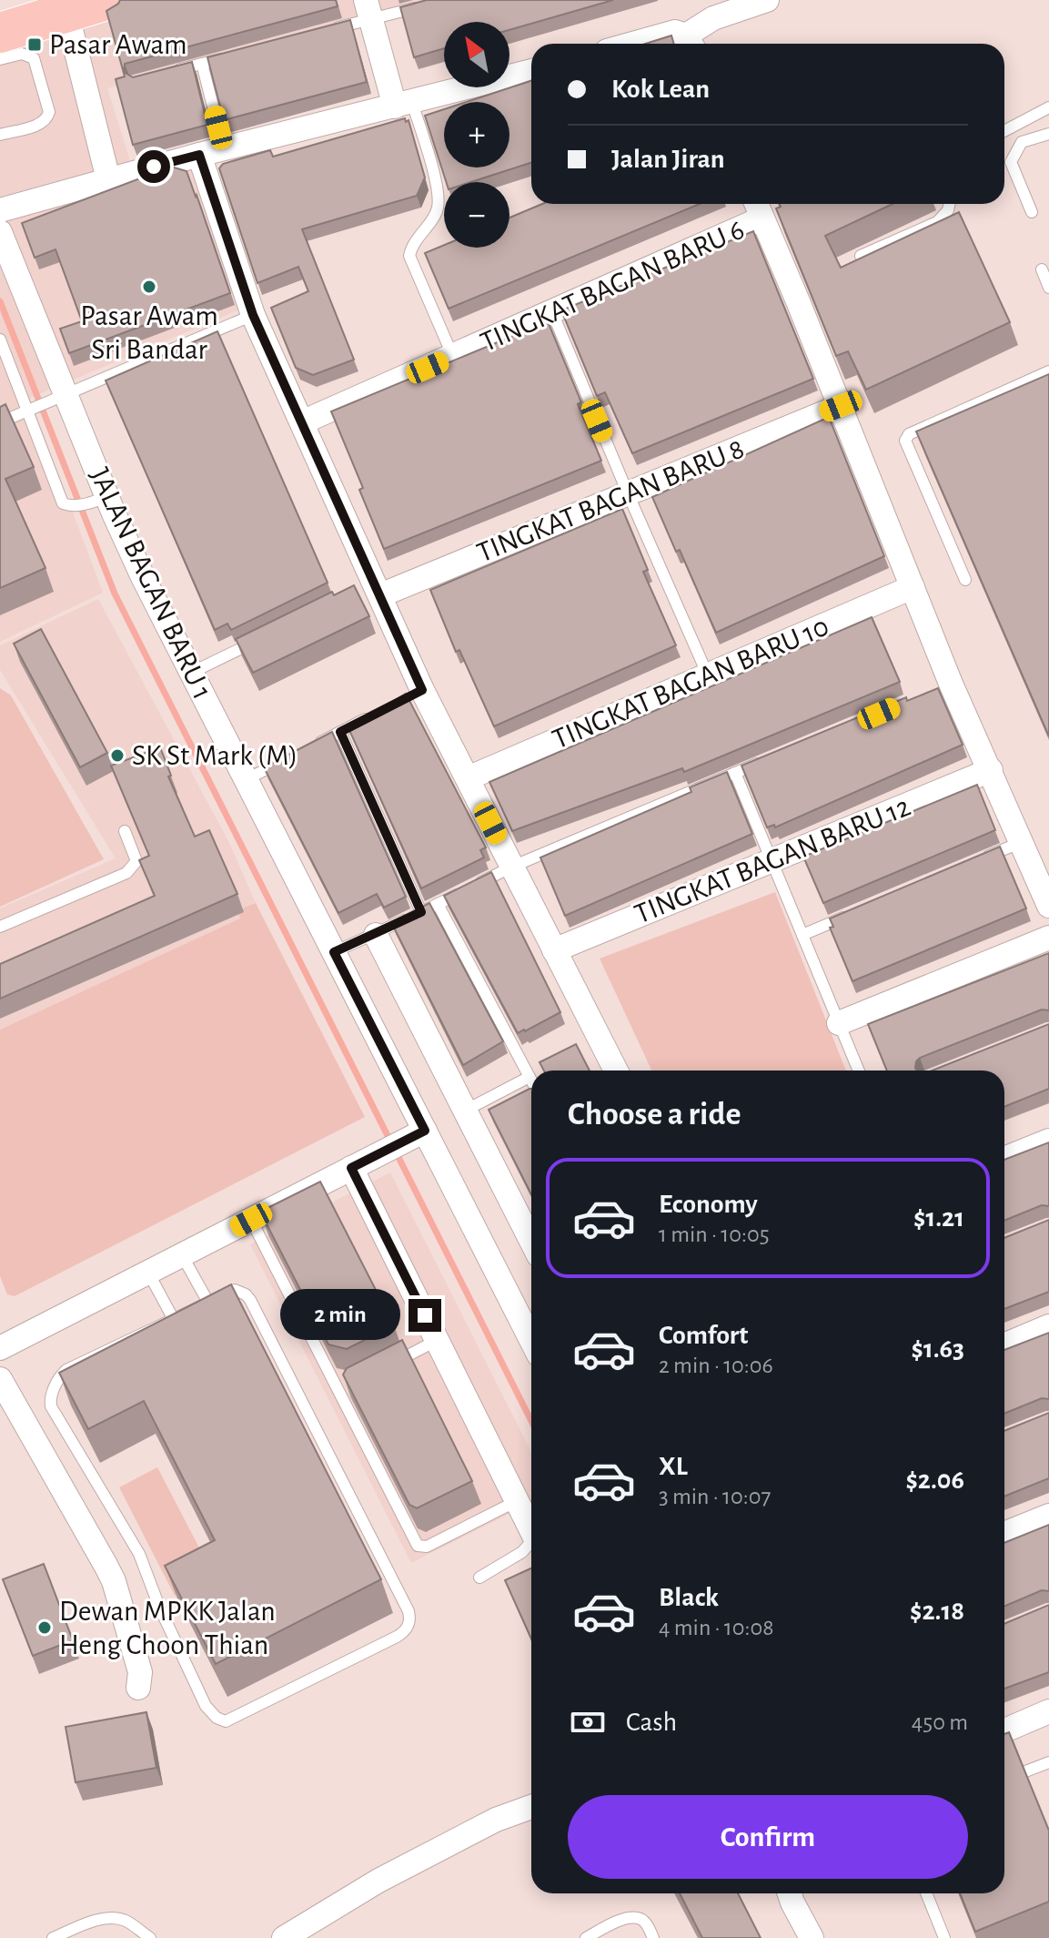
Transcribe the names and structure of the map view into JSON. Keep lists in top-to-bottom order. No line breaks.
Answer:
{"streets":{"street":["TINGKAT BAGAN BARU 6","TINGKAT BAGAN BARU 8","JALAN BAGAN BARU 1","TINGKAT BAGAN BARU 10","TINGKAT BAGAN BARU 12"]},"places":{"transit":["Pasar Awam"],"other":["Pasar Awam Sri Bandar","SK St Mark (M)","Dewan MPKK Jalan Heng Choon Thian"]},"north":"top left","page":{"map_buttons":["+","−"],"banner":["Kok Lean","Jalan Jiran"],"heading":"Choose a ride","list":[{"name":"Economy","note":"1 min · 10:05","value":"$1.21"},{"name":"Comfort","note":"2 min · 10:06","value":"$1.63"},{"name":"XL","note":"3 min · 10:07","value":"$2.06"},{"name":"Black","note":"4 min · 10:08","value":"$2.18"}],"bubble":"2 min","pay":["Cash","450 m"],"buttons":"Confirm"}}
